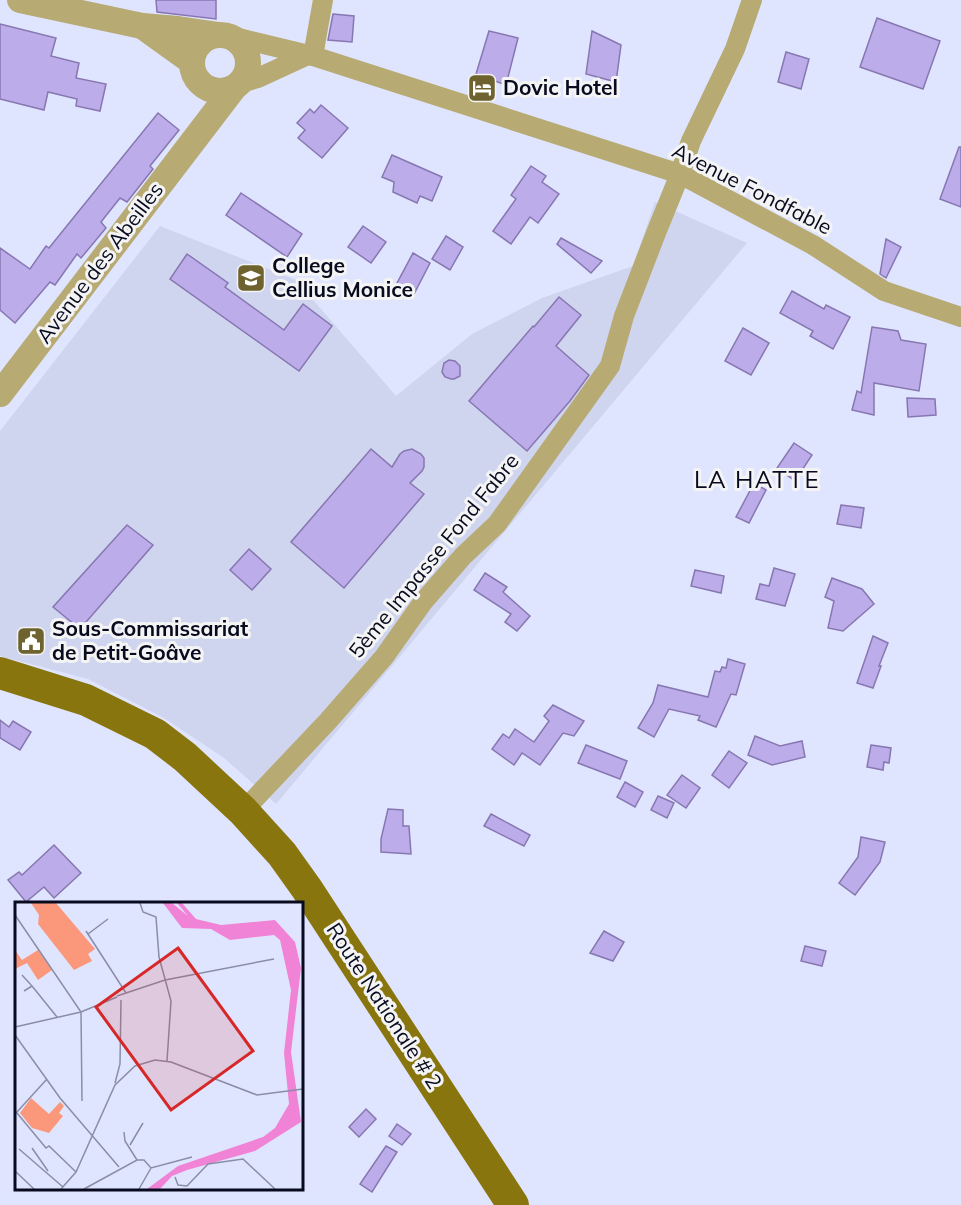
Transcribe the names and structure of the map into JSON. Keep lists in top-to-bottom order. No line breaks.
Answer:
{"streets":{"main road":["Route Nationale # 2"],"street":["Avenue Fondfable","Avenue des Abeilles","5ème Impasse Fond Fabre"]},"crossings":[["Avenue Fondfable","Avenue des Abeilles"],["Avenue Fondfable","5ème Impasse Fond Fabre"],["5ème Impasse Fond Fabre","Route Nationale # 2"]],"districts":["LA HATTE"],"places":{"hotel":["Dovic Hotel"],"school or university":["College Cellius Monice"],"public building":["Sous-Commissariat de Petit-Goâve"]}}
